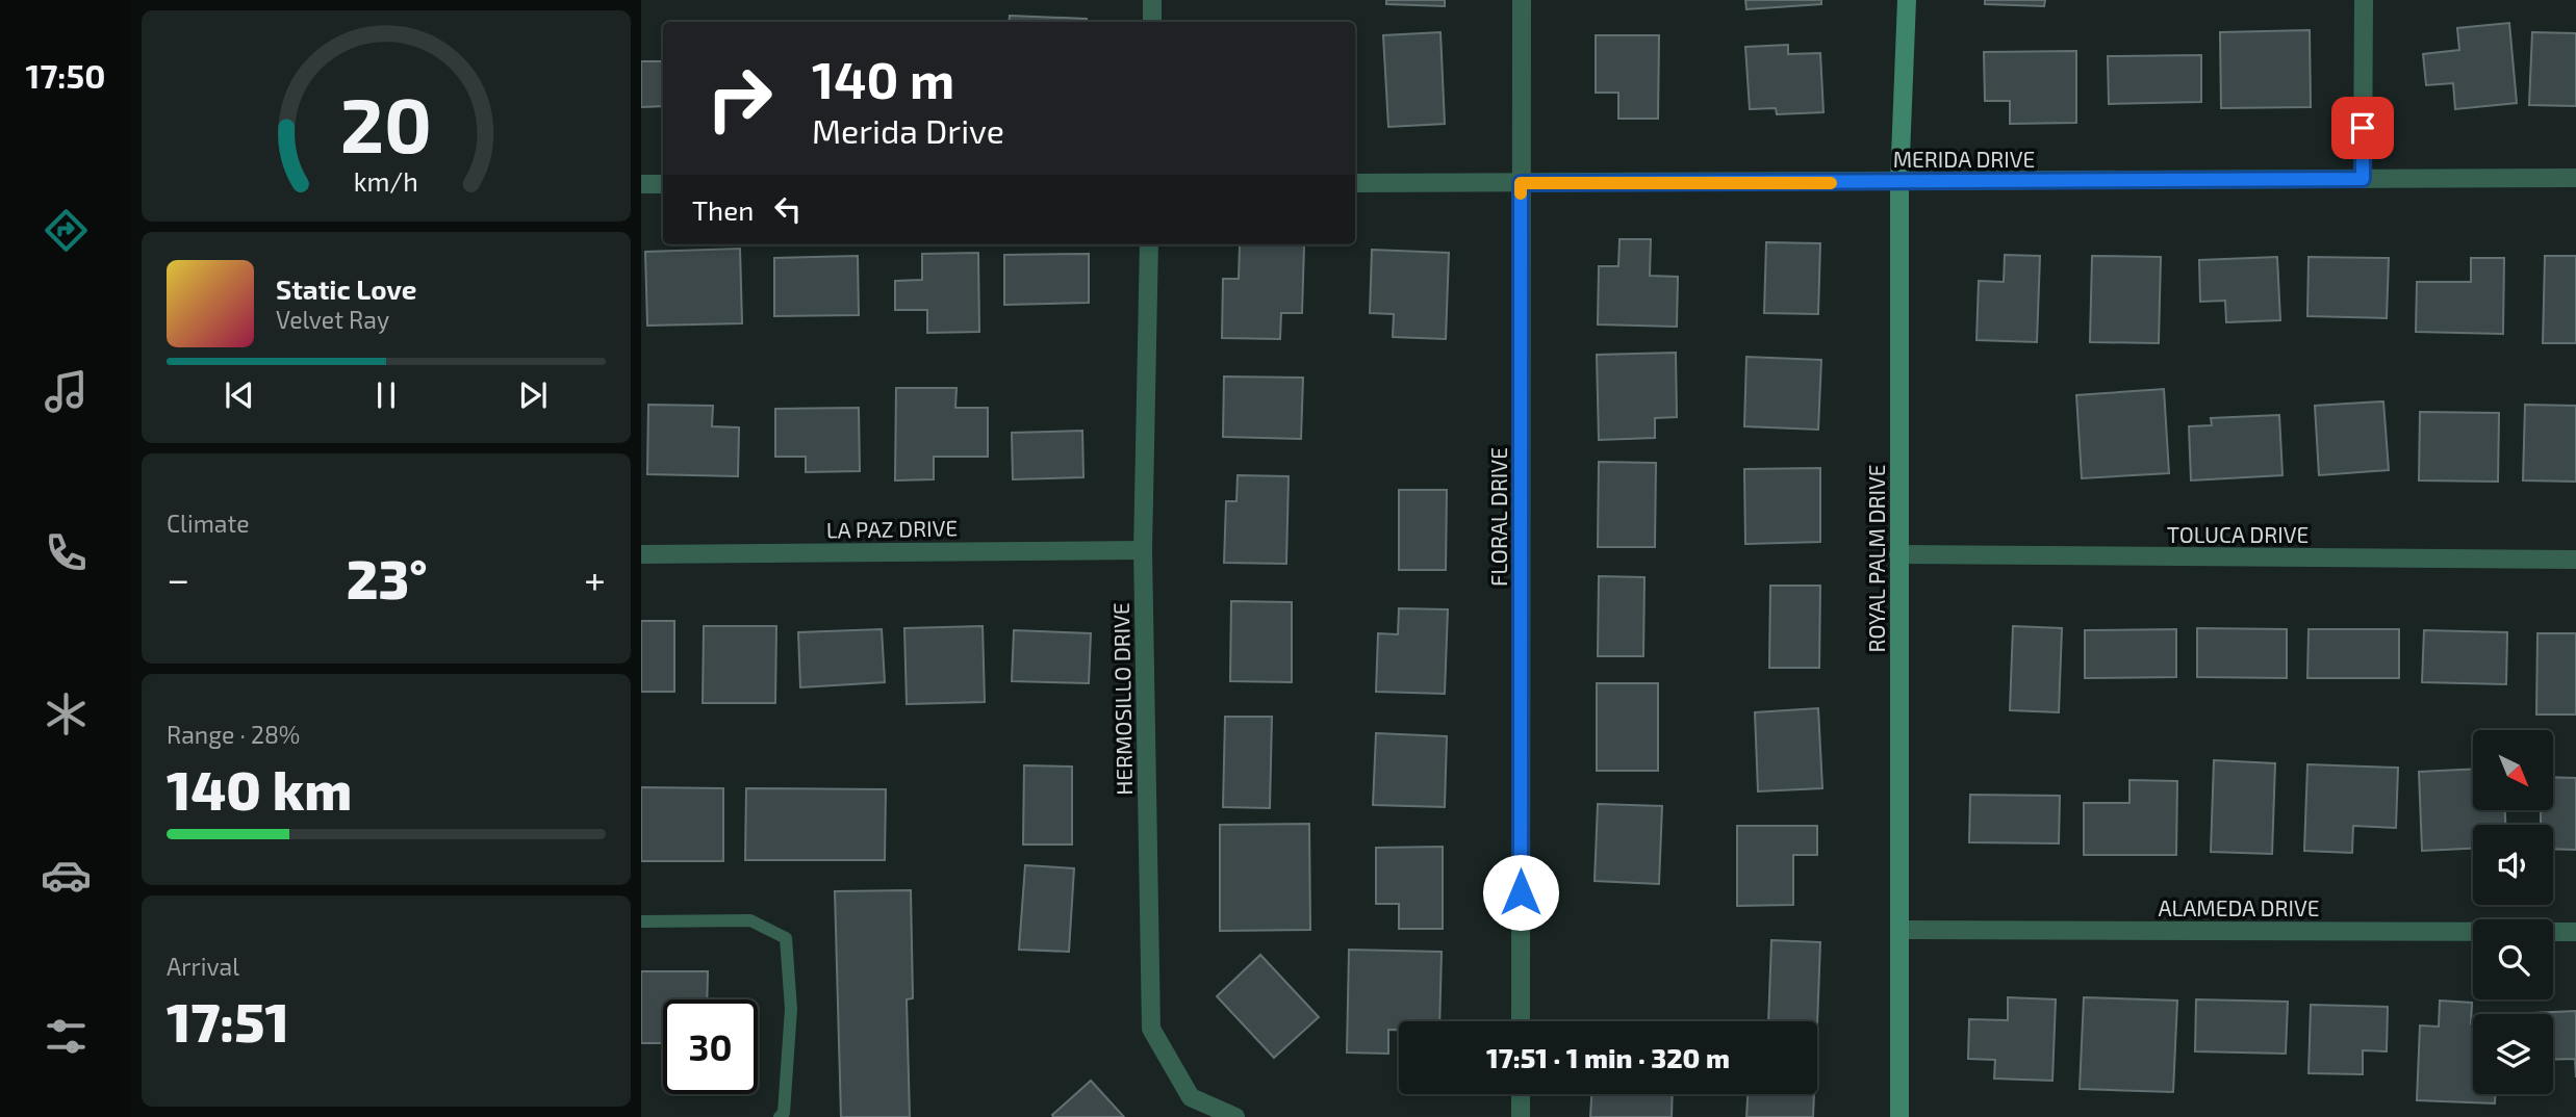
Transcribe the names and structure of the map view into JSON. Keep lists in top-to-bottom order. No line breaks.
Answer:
{"streets":{"street":["MERIDA DRIVE","FLORAL DRIVE","LA PAZ DRIVE","TOLUCA DRIVE","ROYAL PALM DRIVE","HERMOSILLO DRIVE","ALAMEDA DRIVE"]},"crossings":[["MERIDA DRIVE","FLORAL DRIVE"],["MERIDA DRIVE","ROYAL PALM DRIVE"],["LA PAZ DRIVE","HERMOSILLO DRIVE"],["TOLUCA DRIVE","ROYAL PALM DRIVE"],["ROYAL PALM DRIVE","ALAMEDA DRIVE"]],"north":"bottom right","page":{"tabs":"17:50","turn":["140 m","Merida Drive"],"then":"Then","song":["Static Love","Velvet Ray"],"tile":["Climate",["Range · 28%","140 km"],["Arrival","17:51"]],"heat":["−","23°","+"],"limit":"30","trip":"17:51 · 1 min · 320 m","gauge":["20","km/h"]}}
